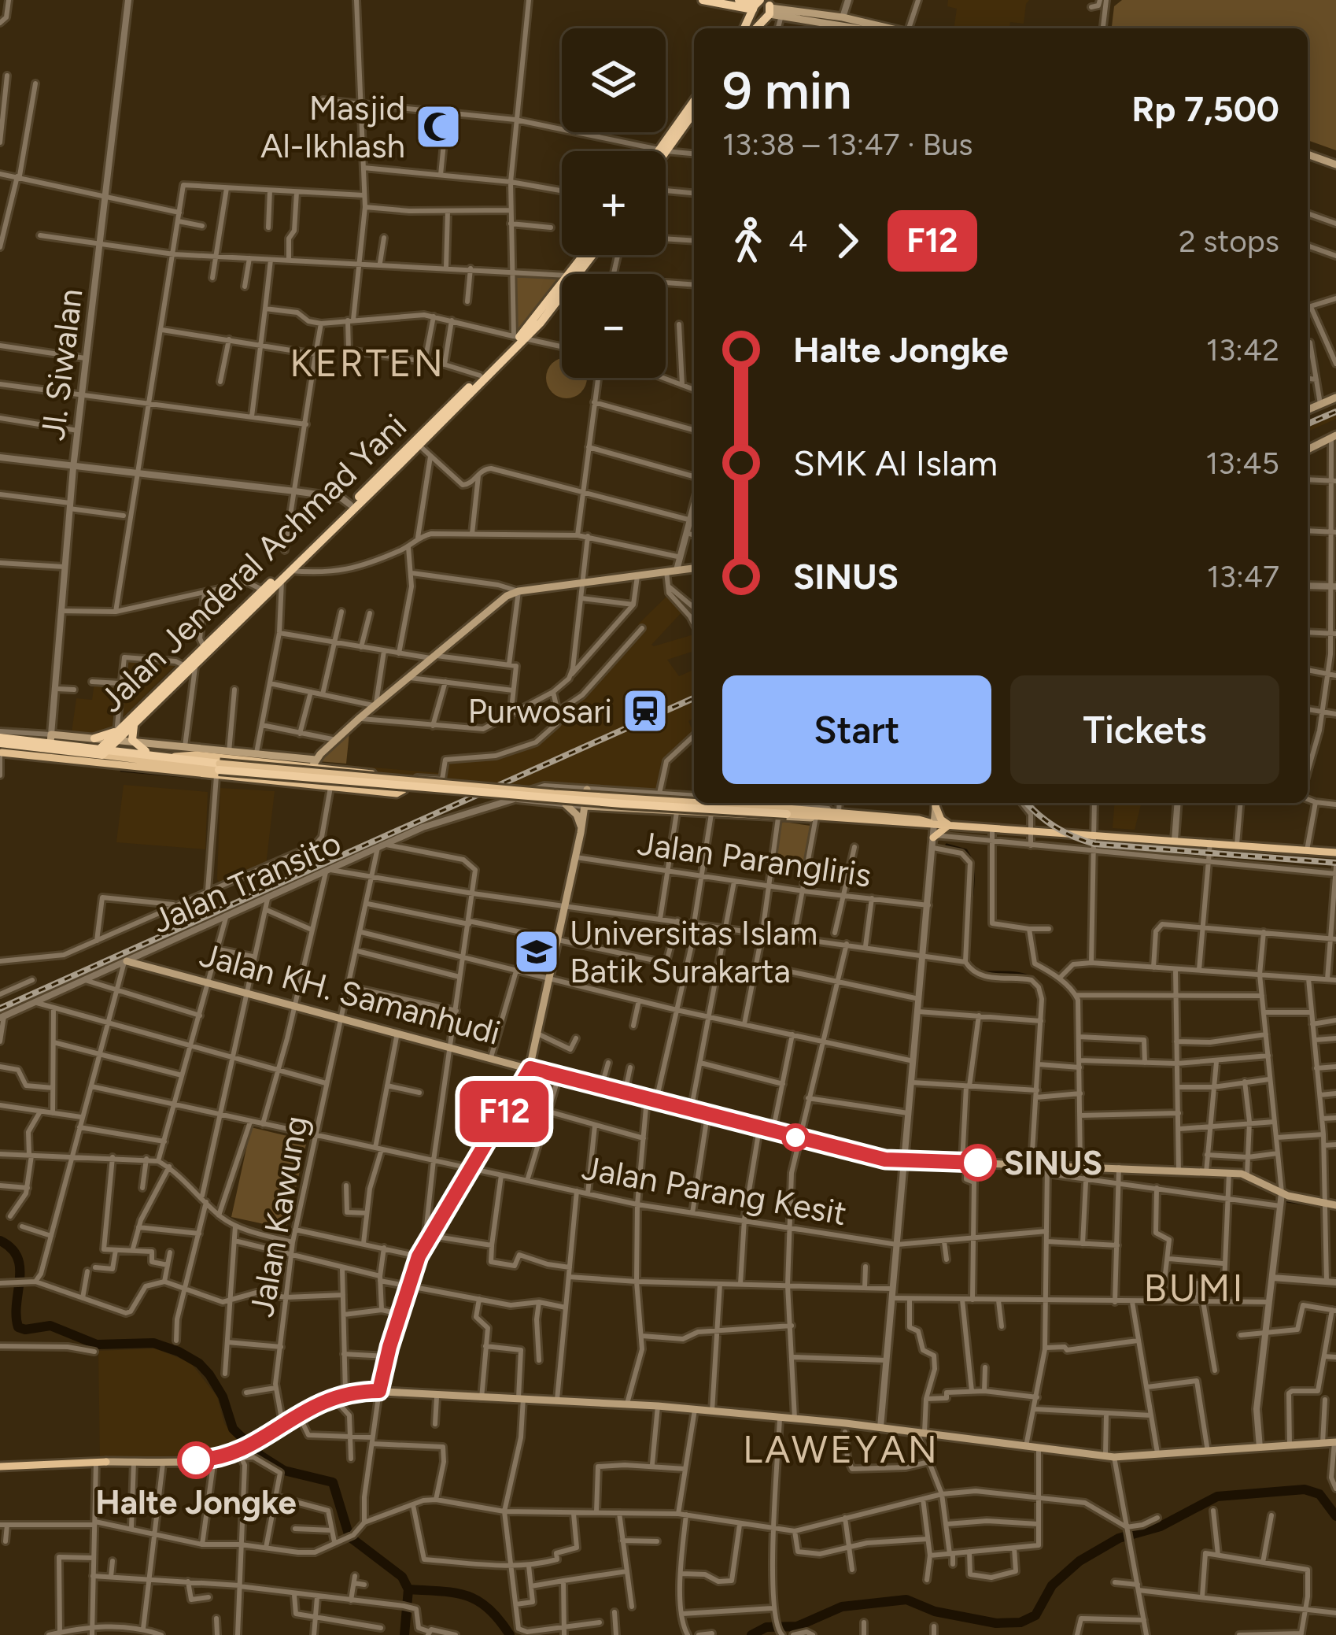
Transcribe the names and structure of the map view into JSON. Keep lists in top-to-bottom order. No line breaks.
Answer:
{"streets":{"highway":["Jalan Jenderal Achmad Yani"],"main road":["Jalan KH. Samanhudi"],"street":["Jl. Siwalan","Jalan Parangliris","Jalan Transito","Jalan Parang Kesit","Jalan Kawung"]},"crossings":[["Jalan Transito","Jalan KH. Samanhudi"],["Jalan Transito","Jalan Kawung"],["Jalan KH. Samanhudi","Jalan Kawung"],["Jalan Parang Kesit","Jalan Kawung"]],"districts":["KERTEN","BUMI","LAWEYAN"],"places":{"mosque":["Masjid Al-Ikhlash"],"station":["Purwosari"],"school or university":["Universitas Islam Batik Surakarta"],"other":["SINUS","Halte Jongke"]},"lines":["bus line F12"],"page":{"on_map":"F12","map_buttons":["+","−"],"heading":["9 min","13:38 – 13:47 · Bus","Rp 7,500"],"legs":["4","F12","2 stops"],"list":[{"name":"Halte Jongke","value":"13:42"},{"name":"SMK Al Islam","value":"13:45"},{"name":"SINUS","value":"13:47"}],"buttons":["Start","Tickets"]}}
